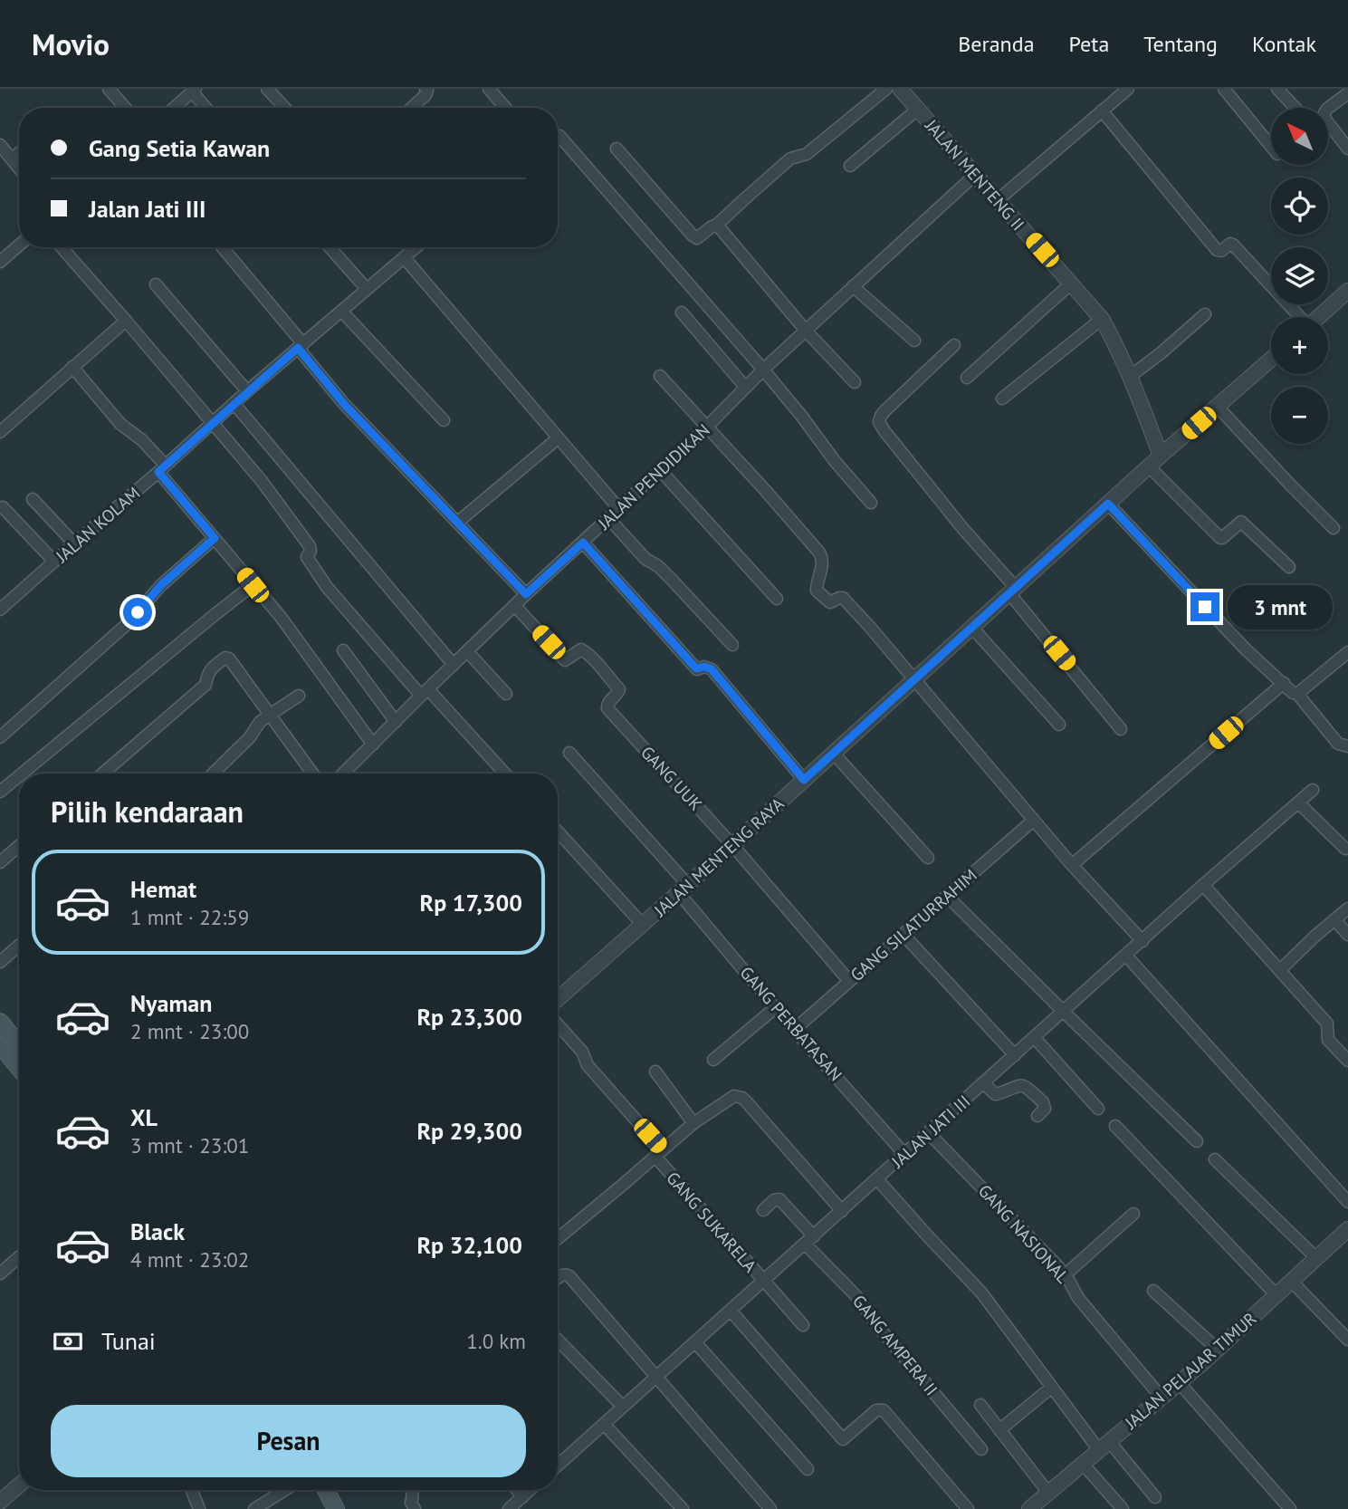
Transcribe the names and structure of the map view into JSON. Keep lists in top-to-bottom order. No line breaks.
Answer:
{"streets":{"street":["JALAN MENTENG II","JALAN PENDIDIKAN","JALAN KOLAM","GANG UUK","JALAN MENTENG RAYA","GANG SILATURRAHIM","GANG PERBATASAN","JALAN JATI III","GANG SUKARELA","GANG NASIONAL","GANG AMPERA II","JALAN PELAJAR TIMUR"]},"crossings":[["JALAN MENTENG II","JALAN PENDIDIKAN"],["JALAN MENTENG II","JALAN MENTENG RAYA"],["JALAN PENDIDIKAN","GANG UUK"],["GANG UUK","JALAN MENTENG RAYA"],["GANG UUK","GANG SILATURRAHIM"],["JALAN MENTENG RAYA","GANG PERBATASAN"],["GANG SILATURRAHIM","GANG PERBATASAN"],["GANG PERBATASAN","JALAN JATI III"],["JALAN JATI III","GANG SUKARELA"],["JALAN JATI III","GANG NASIONAL"],["JALAN JATI III","GANG AMPERA II"],["GANG NASIONAL","JALAN PELAJAR TIMUR"]],"north":"top left","page":{"header":"Movio","nav":["Beranda","Peta","Tentang","Kontak"],"map_buttons":["+","−"],"banner":["Gang Setia Kawan","Jalan Jati III"],"bubble":"3 mnt","heading":"Pilih kendaraan","list":[{"name":"Hemat","note":"1 mnt · 22:59","value":"Rp 17,300"},{"name":"Nyaman","note":"2 mnt · 23:00","value":"Rp 23,300"},{"name":"XL","note":"3 mnt · 23:01","value":"Rp 29,300"},{"name":"Black","note":"4 mnt · 23:02","value":"Rp 32,100"}],"pay":["Tunai","1.0 km"],"buttons":"Pesan"}}
